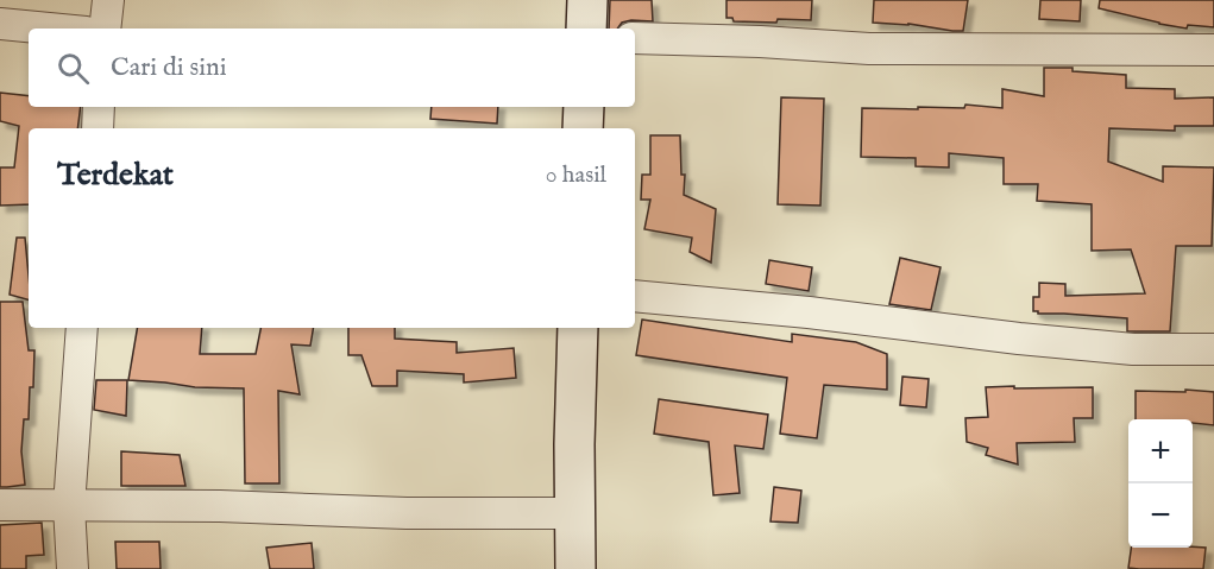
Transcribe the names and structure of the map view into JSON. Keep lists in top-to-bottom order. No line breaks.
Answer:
{"page":{"search":"Cari di sini","heading":["Terdekat","0 hasil"],"map_buttons":["+","−"]}}
